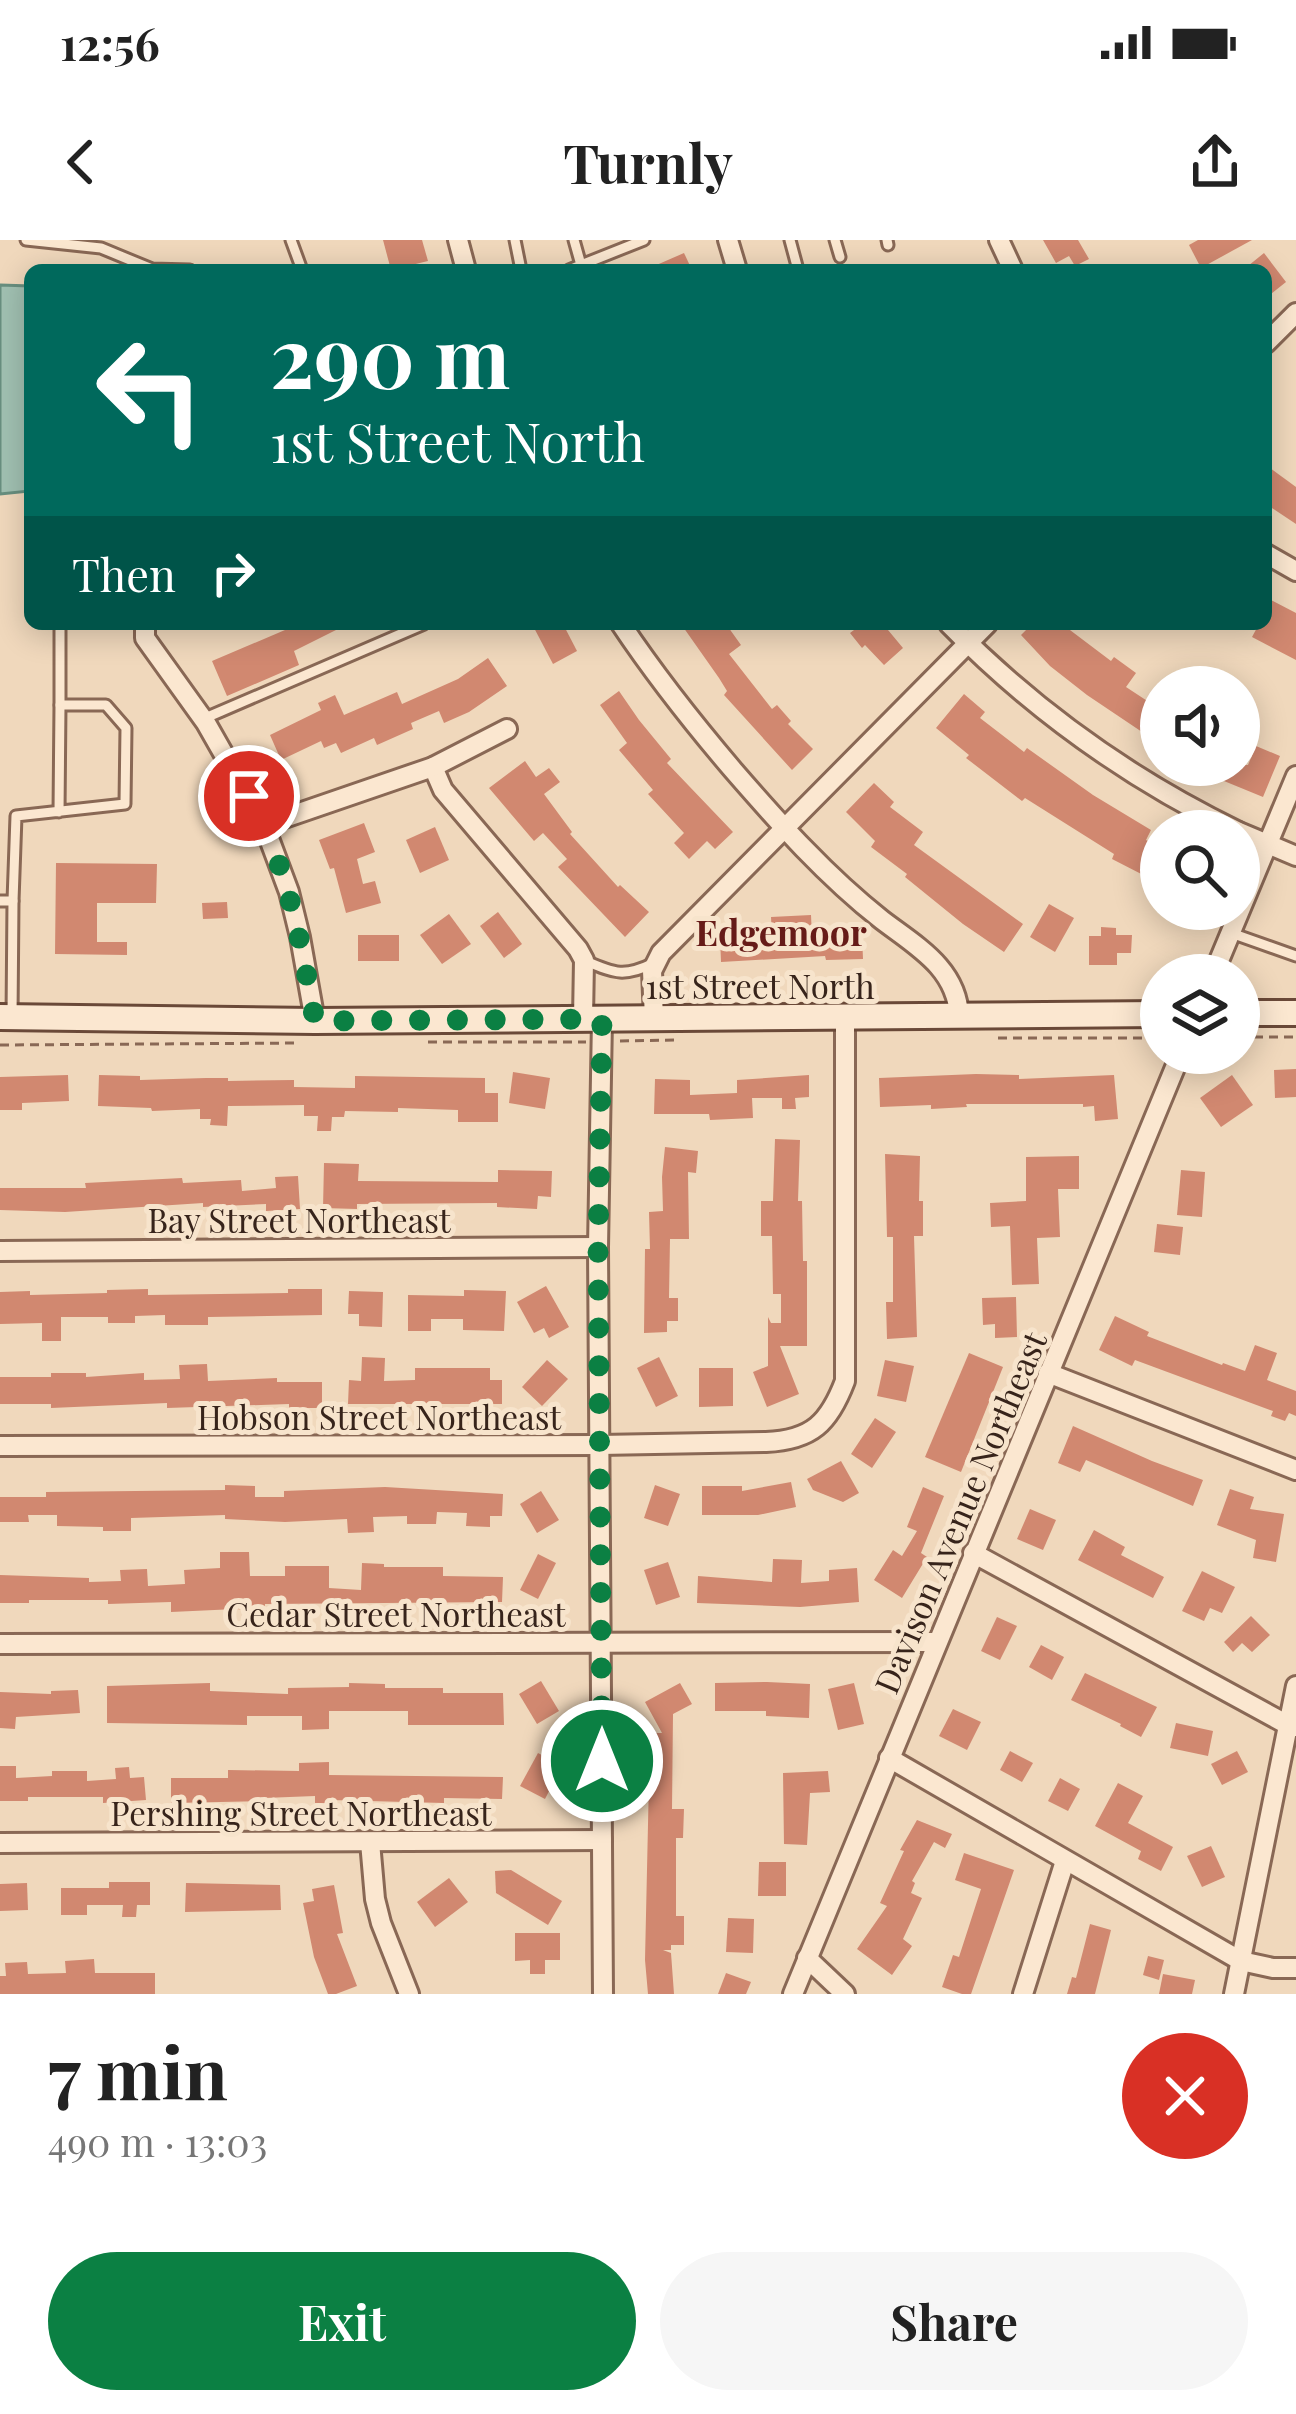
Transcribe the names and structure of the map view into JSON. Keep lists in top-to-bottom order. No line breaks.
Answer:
{"streets":{"street":["1st Street North","Bay Street Northeast","Hobson Street Northeast","Davison Avenue Northeast","Cedar Street Northeast","Pershing Street Northeast"]},"crossings":[["1st Street North","Hobson Street Northeast"],["Davison Avenue Northeast","Cedar Street Northeast"]],"districts":["Edgemoor"],"page":{"status":"12:56","header":"Turnly","turn":["290 m","1st Street North"],"then":"Then","heading":["7 min","490 m · 13:03"],"buttons":["Exit","Share"]}}
